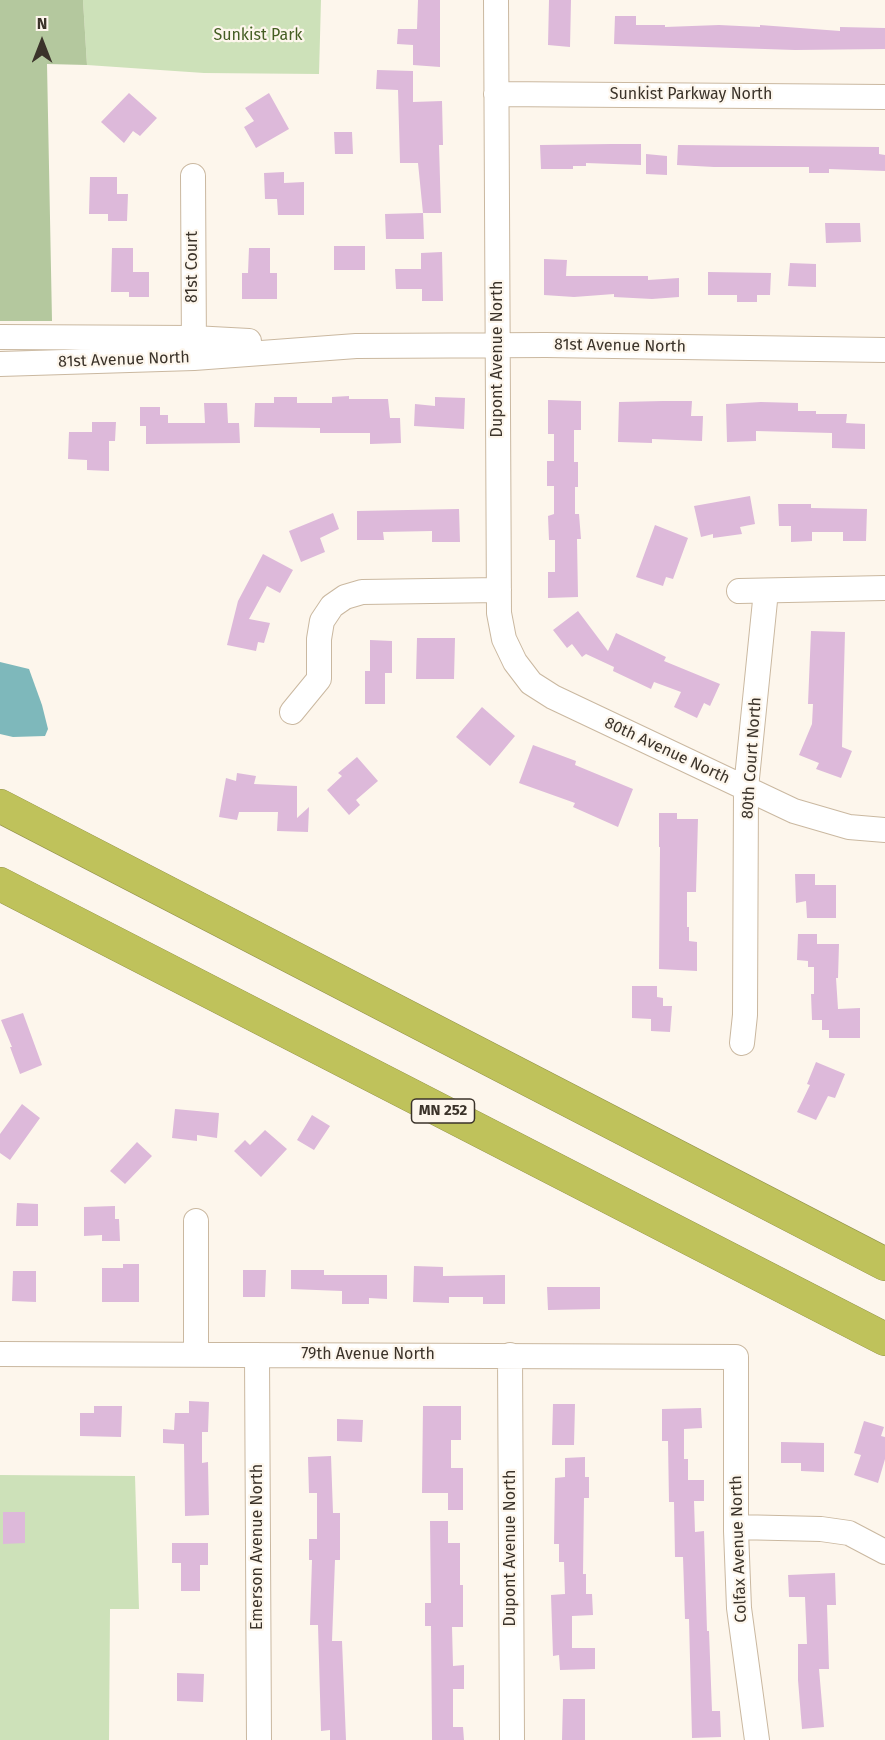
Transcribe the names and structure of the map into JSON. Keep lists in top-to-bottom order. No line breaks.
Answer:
{"streets":{"highway":["MN 252"],"street":["Sunkist Parkway North","81st Court","81st Avenue North","Dupont Avenue North","80th Avenue North","80th Court North","79th Avenue North","Emerson Avenue North","Colfax Avenue North"]},"crossings":[["Sunkist Parkway North","Dupont Avenue North"],["81st Court","81st Avenue North"],["81st Avenue North","Dupont Avenue North"],["Dupont Avenue North","80th Avenue North"],["Dupont Avenue North","79th Avenue North"],["80th Avenue North","80th Court North"],["79th Avenue North","Emerson Avenue North"],["79th Avenue North","Colfax Avenue North"]],"parks":["Sunkist Park"],"north":"top"}
